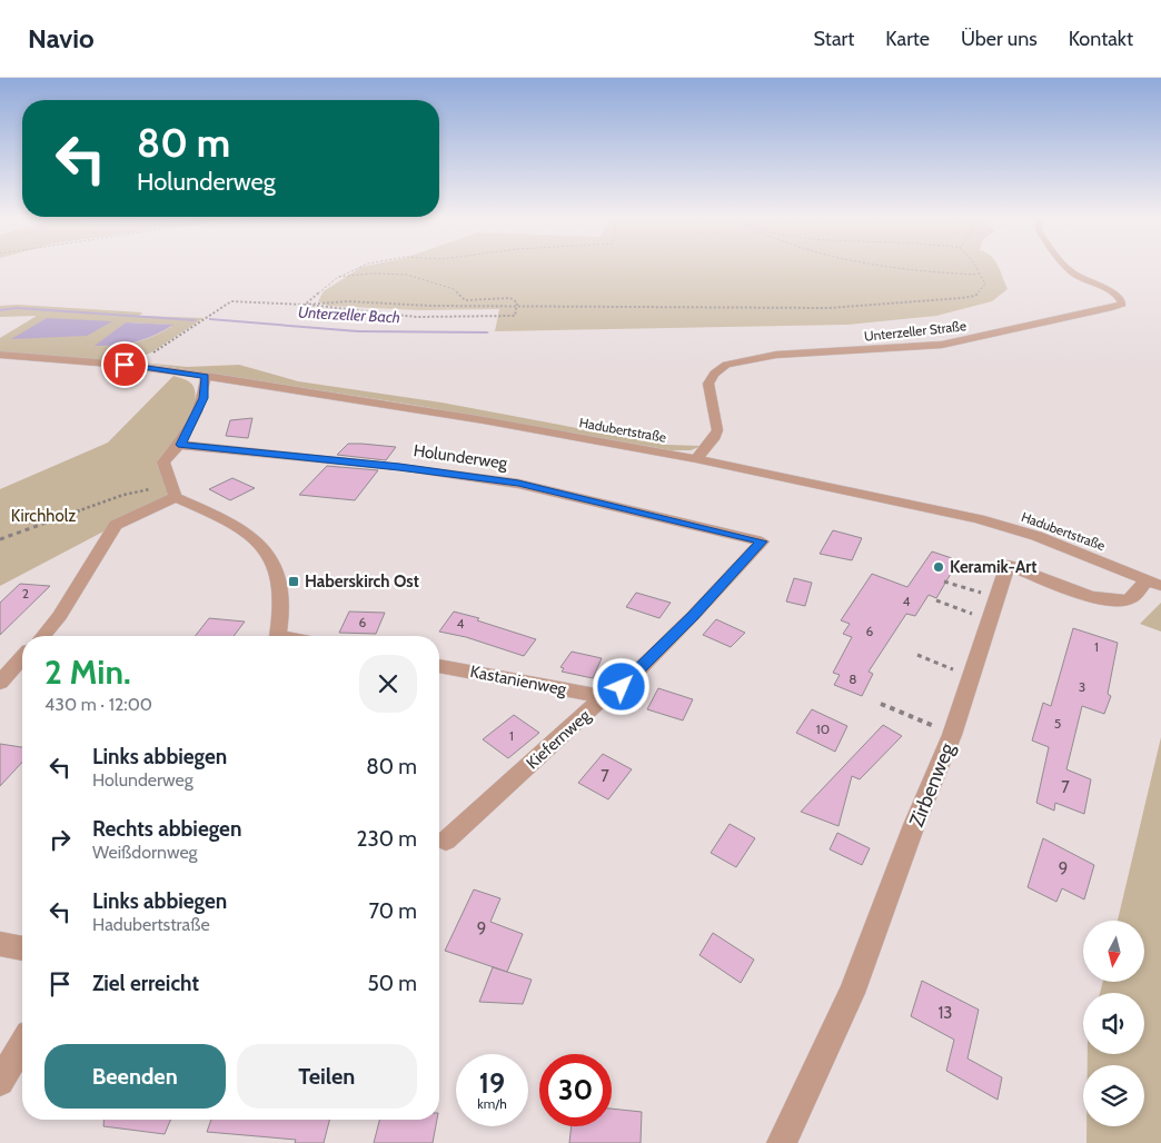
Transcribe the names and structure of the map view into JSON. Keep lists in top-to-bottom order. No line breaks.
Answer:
{"streets":{"street":["Unterzeller Straße","Hadubertstraße","Holunderweg","Kastanienweg","Kiefernweg","Zirbenweg"]},"crossings":[["Unterzeller Straße","Hadubertstraße"],["Hadubertstraße","Zirbenweg"],["Holunderweg","Kiefernweg"],["Kastanienweg","Kiefernweg"]],"water":["Unterzeller Bach"],"parks":["Kirchholz"],"places":{"other":["Keramik-Art"],"transit":["Haberskirch Ost"]},"house_numbers":["2","4","6","4","6","1","8","3","5","10","1","7","7","9","9","13"],"north":"bottom","page":{"header":"Navio","nav":["Start","Karte","Über uns","Kontakt"],"turn":["80 m","Holunderweg"],"heading":["2 Min.","430 m · 12:00"],"list":[{"name":"Links abbiegen","note":"Holunderweg","value":"80 m"},{"name":"Rechts abbiegen","note":"Weißdornweg","value":"230 m"},{"name":"Links abbiegen","note":"Hadubertstraße","value":"70 m"},{"name":"Ziel erreicht","value":"50 m"}],"buttons":["Beenden","Teilen"],"speed":"19 km/h","limit":"30"}}
